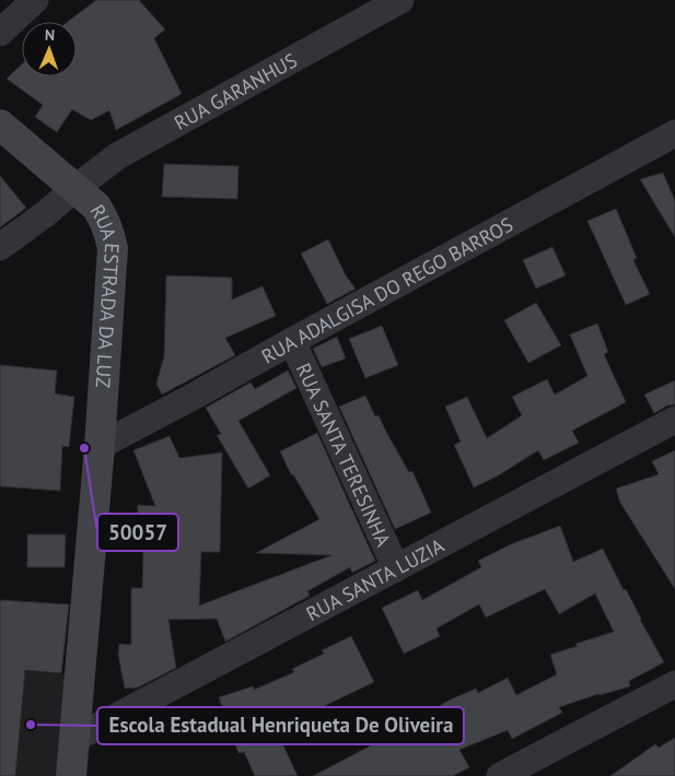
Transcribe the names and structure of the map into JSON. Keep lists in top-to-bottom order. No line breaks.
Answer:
{"streets":{"main road":["RUA ESTRADA DA LUZ"],"street":["RUA GARANHUS","RUA ADALGISA DO REGO BARROS","RUA SANTA TERESINHA","RUA SANTA LUZIA"]},"crossings":[["RUA GARANHUS","RUA ESTRADA DA LUZ"],["RUA ADALGISA DO REGO BARROS","RUA ESTRADA DA LUZ"],["RUA ADALGISA DO REGO BARROS","RUA SANTA TERESINHA"],["RUA ESTRADA DA LUZ","RUA SANTA LUZIA"],["RUA SANTA TERESINHA","RUA SANTA LUZIA"]],"places":["50057","Escola Estadual Henriqueta De Oliveira"],"north":"top"}
